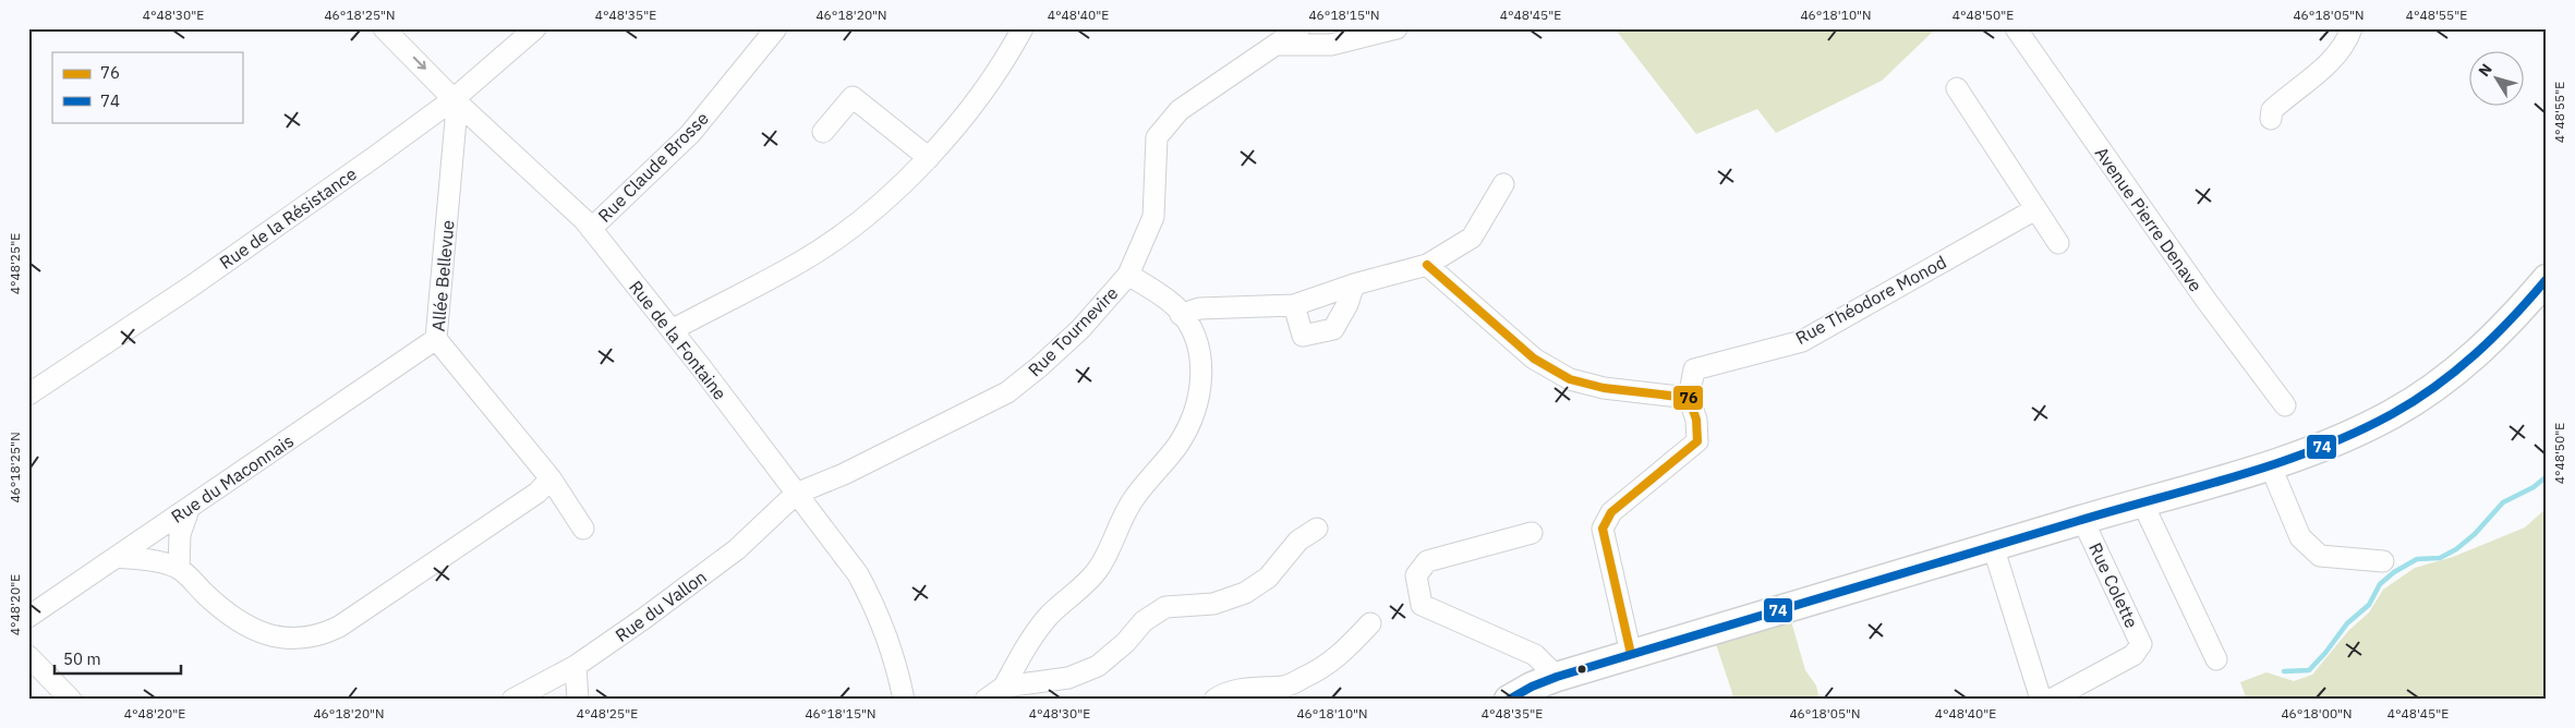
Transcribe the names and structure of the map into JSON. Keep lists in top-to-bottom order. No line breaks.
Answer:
{"streets":{"street":["Rue Claude Brosse","Rue de la Résistance","Avenue Pierre Denave","Allée Bellevue","Rue Théodore Monod","Rue Tournevire","Rue de la Fontaine","Rue du Maconnais","Rue Colette","Rue du Vallon"]},"crossings":[["Rue Claude Brosse","Rue de la Fontaine"],["Rue de la Résistance","Allée Bellevue"],["Rue de la Résistance","Rue de la Fontaine"],["Allée Bellevue","Rue de la Fontaine"],["Allée Bellevue","Rue du Maconnais"],["Rue Tournevire","Rue de la Fontaine"],["Rue Tournevire","Rue du Vallon"],["Rue de la Fontaine","Rue du Vallon"]],"lines":["transit line 76","transit line 74"],"legend":["76","74"],"scale_bar":"50 m","north":"top left","coordinates":["4°48'30\"E","46°18'25\"N","4°48'35\"E","46°18'20\"N","4°48'40\"E","46°18'15\"N","4°48'45\"E","46°18'10\"N","4°48'50\"E","46°18'05\"N","4°48'55\"E","4°48'25\"E","4°48'20\"E","46°18'00\"N"]}
